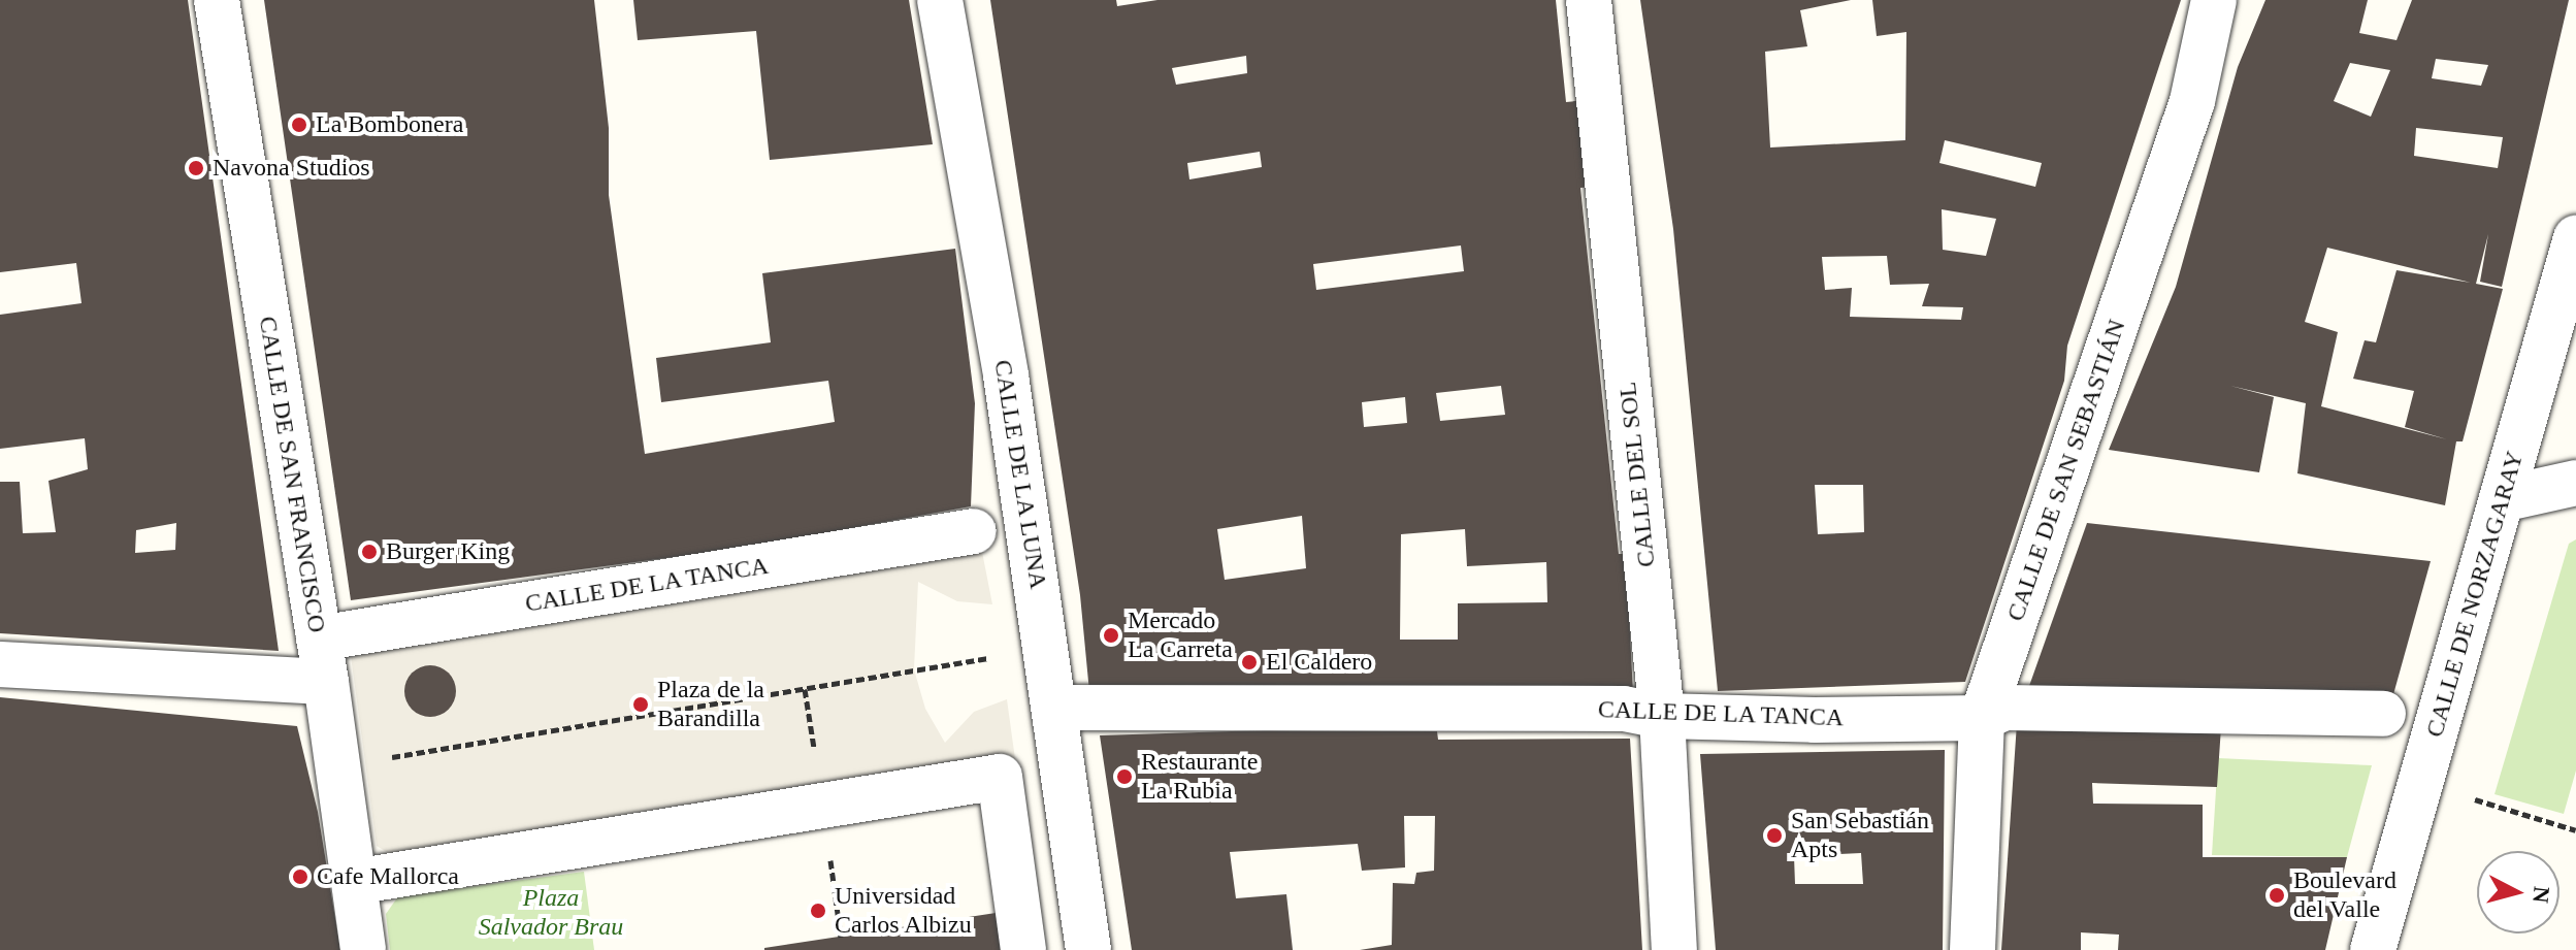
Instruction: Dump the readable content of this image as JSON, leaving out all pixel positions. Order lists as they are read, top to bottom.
{
  "streets": {
    "street": [
      "CALLE DE SAN SEBASTIÁN",
      "CALLE DE SAN FRANCISCO",
      "CALLE DE LA LUNA",
      "CALLE DEL SOL",
      "CALLE DE LA TANCA",
      "CALLE DE NORZAGARAY"
    ]
  },
  "crossings": [
    ["CALLE DE SAN SEBASTIÁN", "CALLE DE LA TANCA"],
    ["CALLE DE SAN FRANCISCO", "CALLE DE LA TANCA"],
    ["CALLE DE LA LUNA", "CALLE DE LA TANCA"],
    ["CALLE DEL SOL", "CALLE DE LA TANCA"]
  ],
  "parks": ["Plaza Salvador Brau"],
  "places": [
    "La Bombonera",
    "Navona Studios",
    "Burger King",
    "Mercado La Carreta",
    "El Caldero",
    "Plaza de la Barandilla",
    "Restaurante La Rubia",
    "San Sebastián Apts",
    "Cafe Mallorca",
    "Boulevard del Valle",
    "Universidad Carlos Albizu"
  ],
  "north": "right"
}
